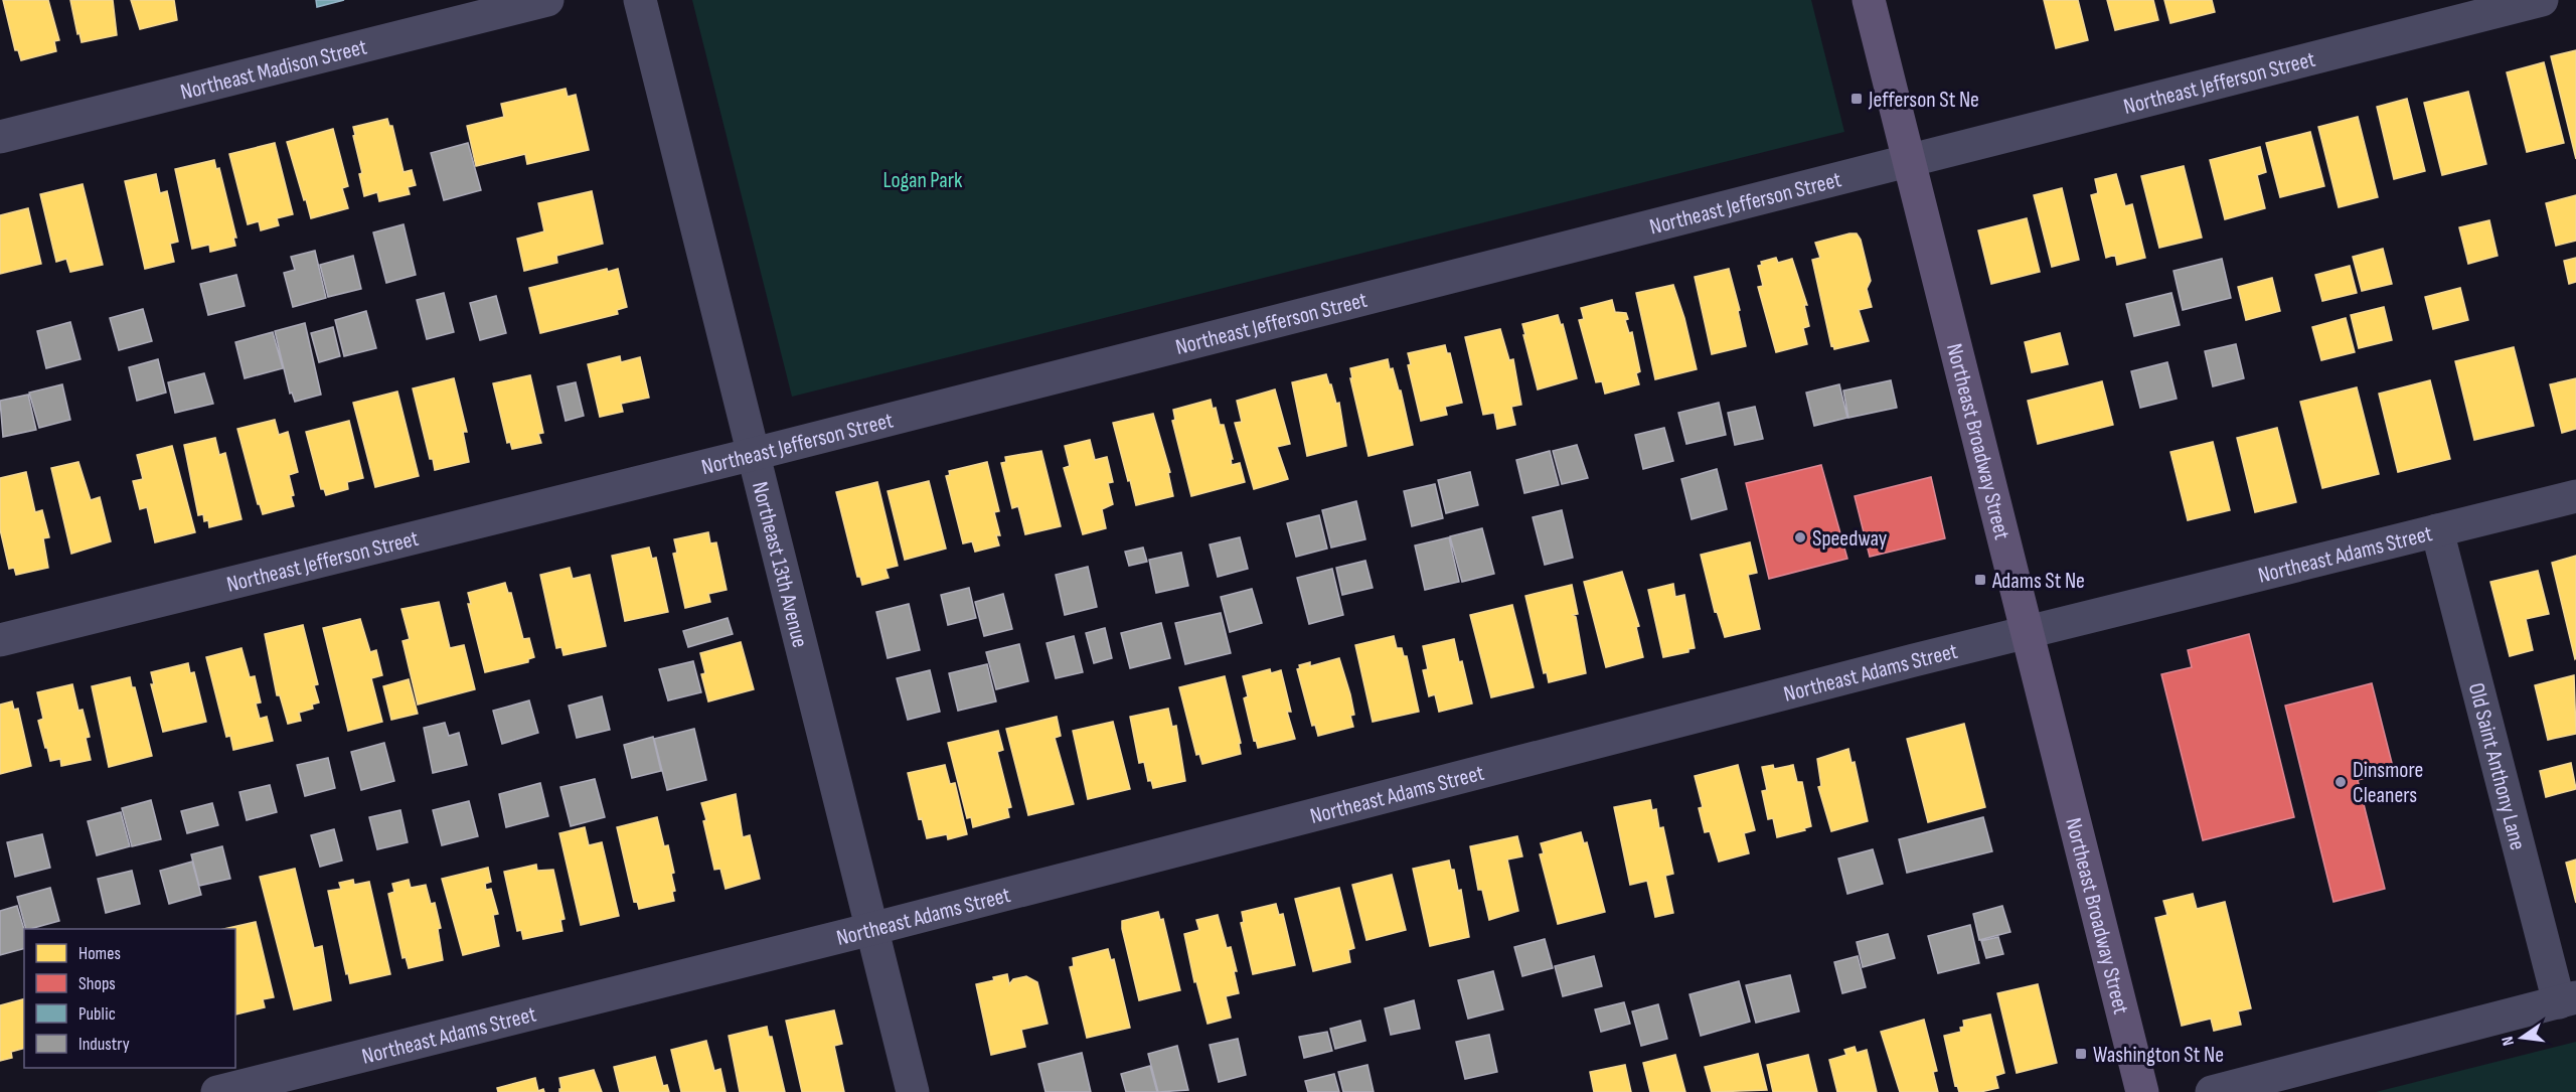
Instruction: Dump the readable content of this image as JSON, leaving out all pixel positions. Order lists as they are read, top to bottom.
{
  "streets": {
    "main road": ["Northeast Broadway Street"],
    "street": [
      "Northeast Madison Street",
      "Northeast Jefferson Street",
      "Northeast Adams Street",
      "Northeast 13th Avenue",
      "Old Saint Anthony Lane"
    ]
  },
  "crossings": [
    ["Northeast Jefferson Street", "Northeast Broadway Street"],
    ["Northeast Jefferson Street", "Northeast 13th Avenue"],
    ["Northeast Broadway Street", "Northeast Adams Street"],
    ["Northeast Adams Street", "Northeast 13th Avenue"],
    ["Northeast Adams Street", "Old Saint Anthony Lane"]
  ],
  "parks": ["Logan Park"],
  "places": {
    "transit": ["Jefferson St Ne", "Adams St Ne", "Washington St Ne"],
    "other": ["Speedway", "Dinsmore Cleaners"]
  },
  "legend": [
    "Homes",
    "Shops",
    "Public",
    "Industry"
  ],
  "north": "left"
}
